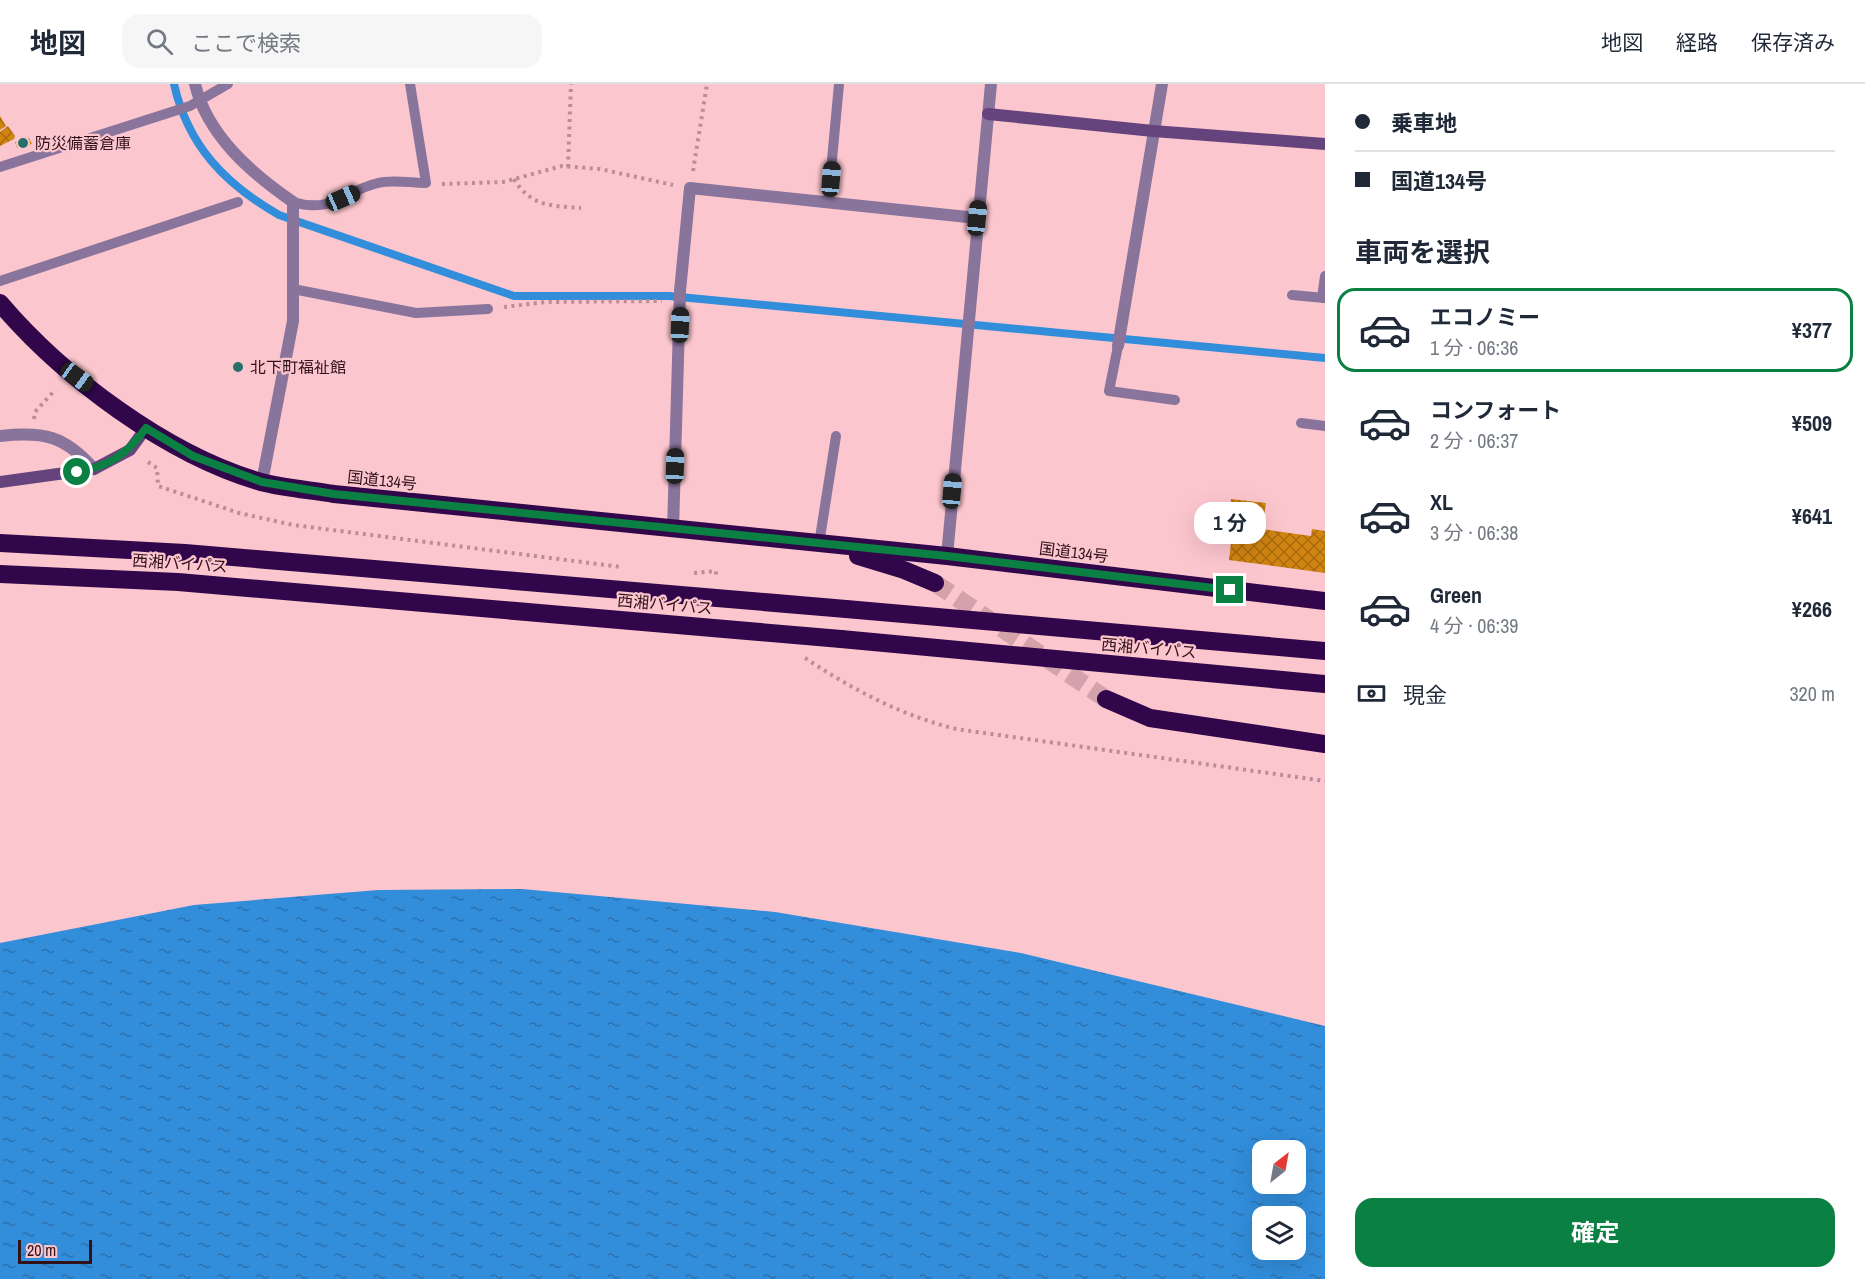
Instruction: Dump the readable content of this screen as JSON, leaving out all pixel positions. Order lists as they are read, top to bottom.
{
  "streets": {
    "highway": ["国道134号", "西湘バイパス"]
  },
  "places": ["防災備蓄倉庫", "北下町福祉館"],
  "scale_bar": "20 m",
  "north": "top right",
  "page": {
    "header": "地図",
    "search": "ここで検索",
    "nav": ["地図", "経路", "保存済み"],
    "banner": ["乗車地", "国道134号"],
    "heading": "車両を選択",
    "list": [
      {
        "name": "エコノミー",
        "note": "1 分 · 06:36",
        "value": "¥377"
      },
      {
        "name": "コンフォート",
        "note": "2 分 · 06:37",
        "value": "¥509"
      },
      {
        "name": "XL",
        "note": "3 分 · 06:38",
        "value": "¥641"
      },
      {
        "name": "Green",
        "note": "4 分 · 06:39",
        "value": "¥266"
      }
    ],
    "bubble": "1 分",
    "pay": ["現金", "320 m"],
    "buttons": "確定",
    "scale": "20 m"
  }
}
